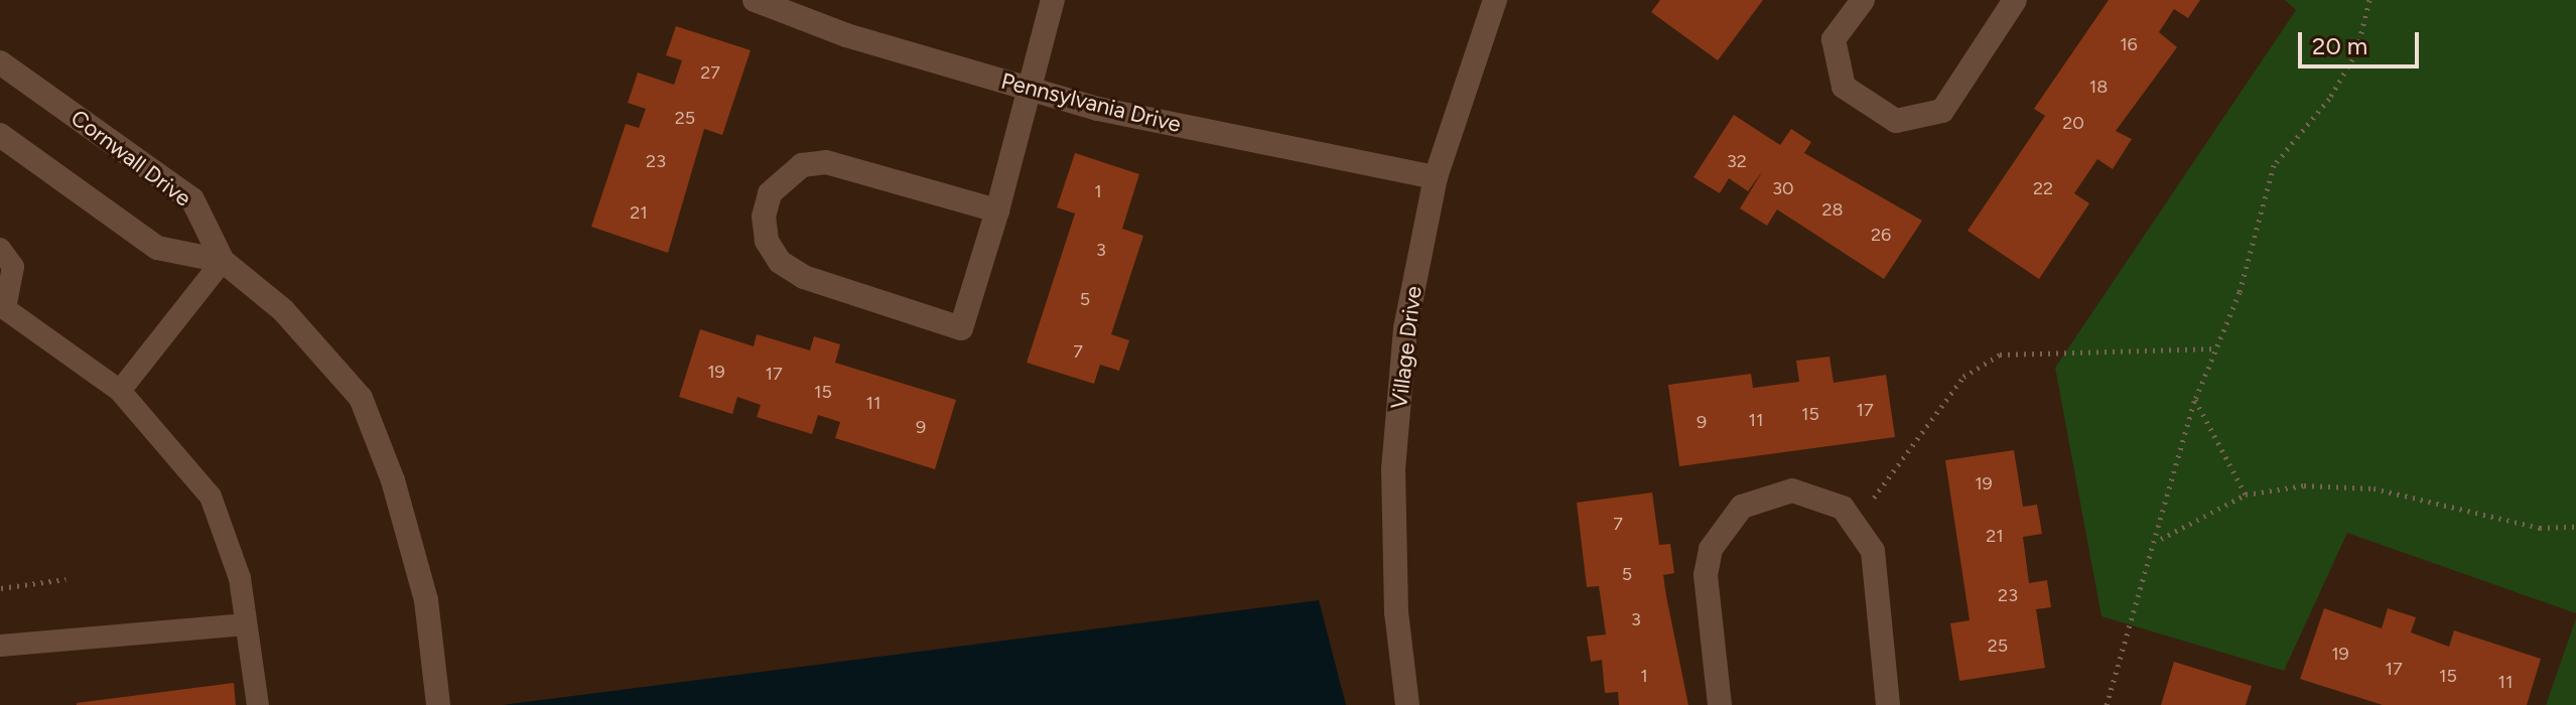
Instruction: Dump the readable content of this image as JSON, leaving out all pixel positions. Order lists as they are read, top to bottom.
{
  "streets": {
    "street": ["Pennsylvania Drive", "Cornwall Drive", "Village Drive"]
  },
  "crossings": [
    ["Pennsylvania Drive", "Village Drive"]
  ],
  "house_numbers": [
    "16",
    "27",
    "18",
    "25",
    "20",
    "23",
    "32",
    "30",
    "22",
    "1",
    "28",
    "21",
    "26",
    "3",
    "5",
    "7",
    "19",
    "17",
    "15",
    "11",
    "17",
    "15",
    "11",
    "9",
    "9",
    "19",
    "7",
    "21",
    "5",
    "23",
    "3",
    "25",
    "19",
    "17",
    "1",
    "15",
    "11"
  ],
  "scale_bar": "20 m"
}
